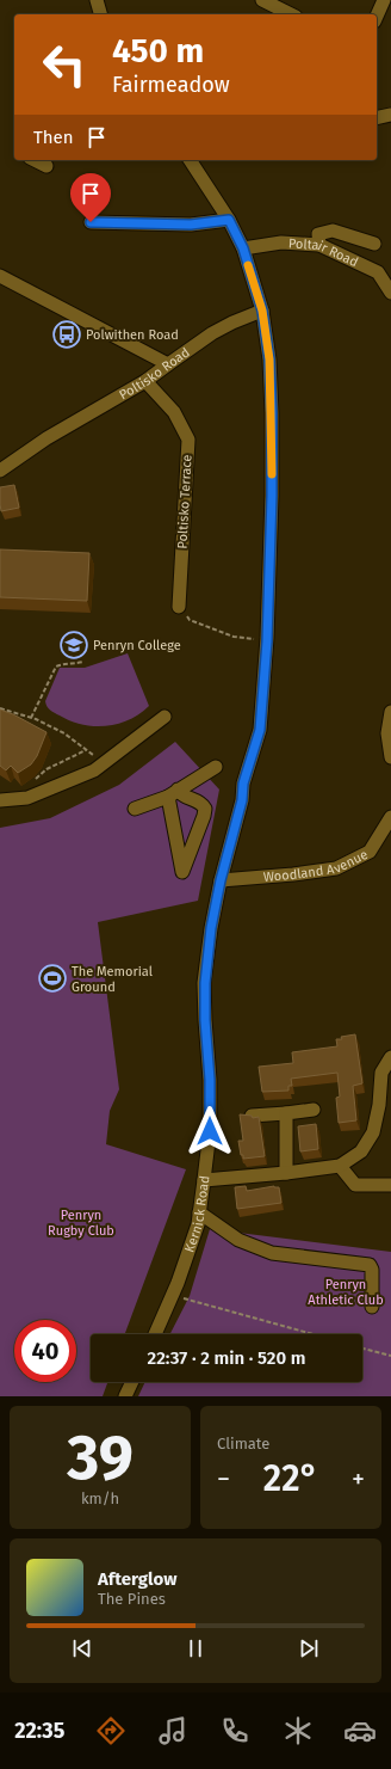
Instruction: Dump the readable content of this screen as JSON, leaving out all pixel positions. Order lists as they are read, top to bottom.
{
  "streets": {
    "street": [
      "Poltair Road",
      "Poltisko Road",
      "Poltisko Terrace",
      "Woodland Avenue",
      "Kernick Road"
    ]
  },
  "crossings": [
    ["Poltair Road", "Kernick Road"],
    ["Poltisko Road", "Poltisko Terrace"],
    ["Poltisko Road", "Kernick Road"],
    ["Woodland Avenue", "Kernick Road"]
  ],
  "parks": ["Penryn Rugby Club", "Penryn Athletic Club"],
  "places": {
    "bus stop": ["Polwithen Road"],
    "school or university": ["Penryn College"],
    "sports": ["The Memorial Ground"]
  },
  "page": {
    "turn": ["450 m", "Fairmeadow"],
    "then": "Then",
    "limit": "40",
    "trip": "22:37 · 2 min · 520 m",
    "tile": [
      ["39", "km/h"],
      "Climate"
    ],
    "heat": ["−", "22°", "+"],
    "song": ["Afterglow", "The Pines"],
    "tabs": "22:35"
  }
}
